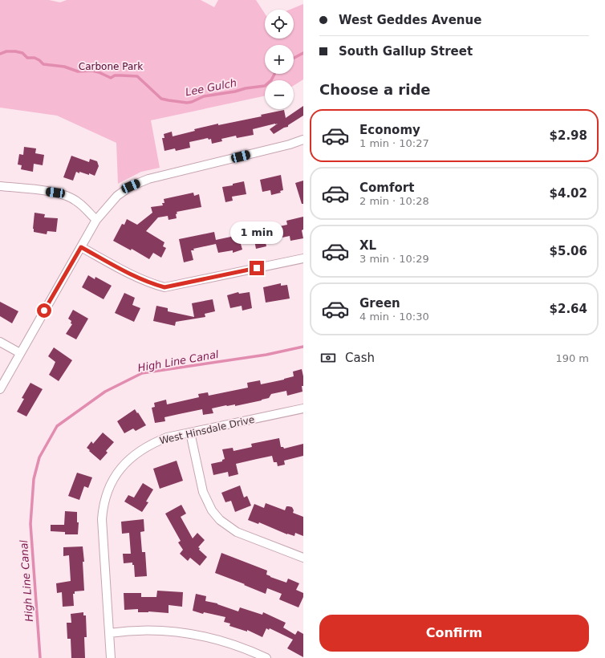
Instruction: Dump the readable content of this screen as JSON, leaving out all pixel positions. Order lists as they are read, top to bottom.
{
  "streets": {
    "street": ["West Hinsdale Drive"]
  },
  "water": ["Lee Gulch", "High Line Canal"],
  "parks": ["Carbone Park"],
  "page": {
    "banner": ["West Geddes Avenue", "South Gallup Street"],
    "map_buttons": ["+", "−"],
    "heading": "Choose a ride",
    "list": [
      {
        "name": "Economy",
        "note": "1 min · 10:27",
        "value": "$2.98"
      },
      {
        "name": "Comfort",
        "note": "2 min · 10:28",
        "value": "$4.02"
      },
      {
        "name": "XL",
        "note": "3 min · 10:29",
        "value": "$5.06"
      },
      {
        "name": "Green",
        "note": "4 min · 10:30",
        "value": "$2.64"
      }
    ],
    "bubble": "1 min",
    "pay": ["Cash", "190 m"],
    "buttons": "Confirm"
  }
}
